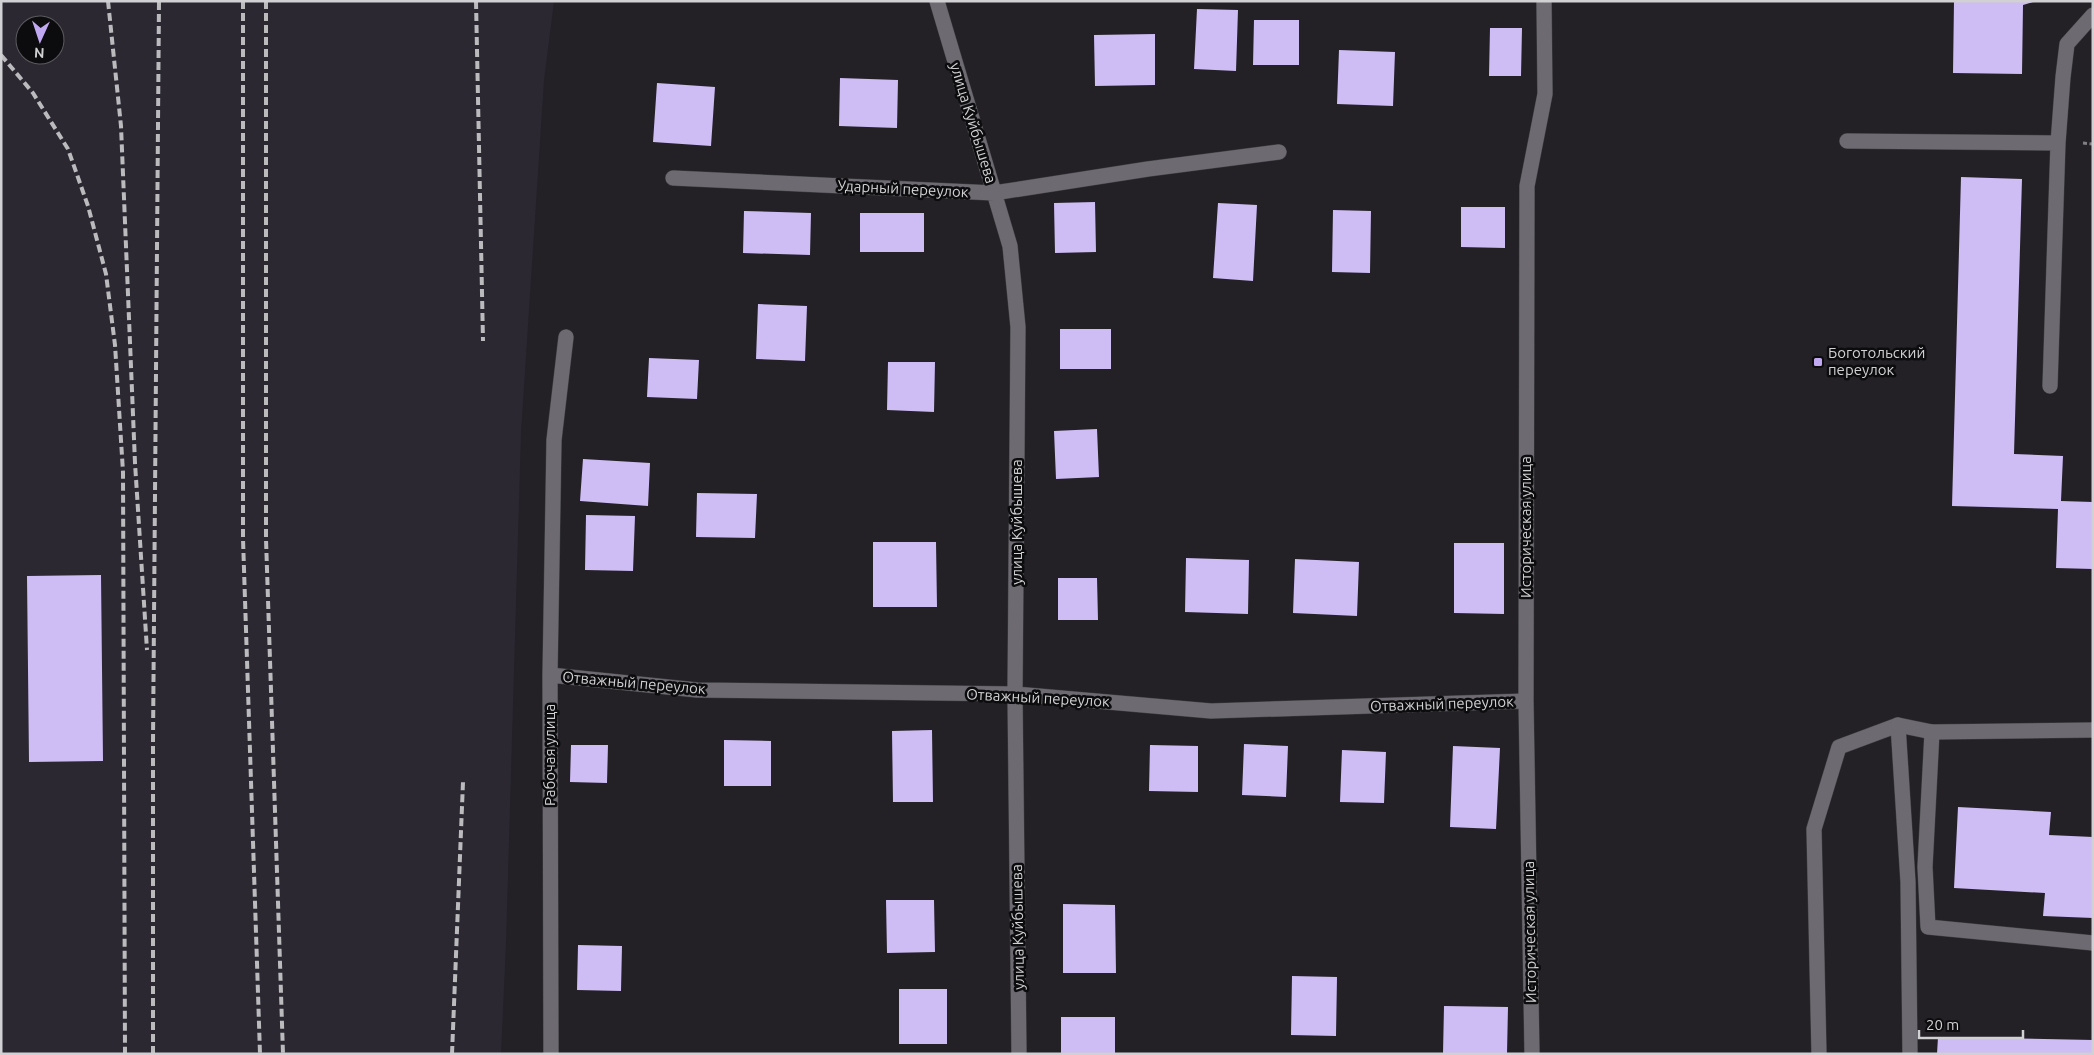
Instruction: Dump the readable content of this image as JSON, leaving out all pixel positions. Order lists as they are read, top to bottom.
{
  "streets": {
    "street": [
      "улица Куйбышева",
      "Ударный переулок",
      "Историческая улица",
      "Отважный переулок",
      "Рабочая улица"
    ]
  },
  "crossings": [
    ["улица Куйбышева", "Ударный переулок"],
    ["улица Куйбышева", "Отважный переулок"],
    ["Историческая улица", "Отважный переулок"],
    ["Отважный переулок", "Рабочая улица"]
  ],
  "places": {
    "transit": ["Боготольский переулок"]
  },
  "scale_bar": "20 m",
  "north": "bottom"
}
